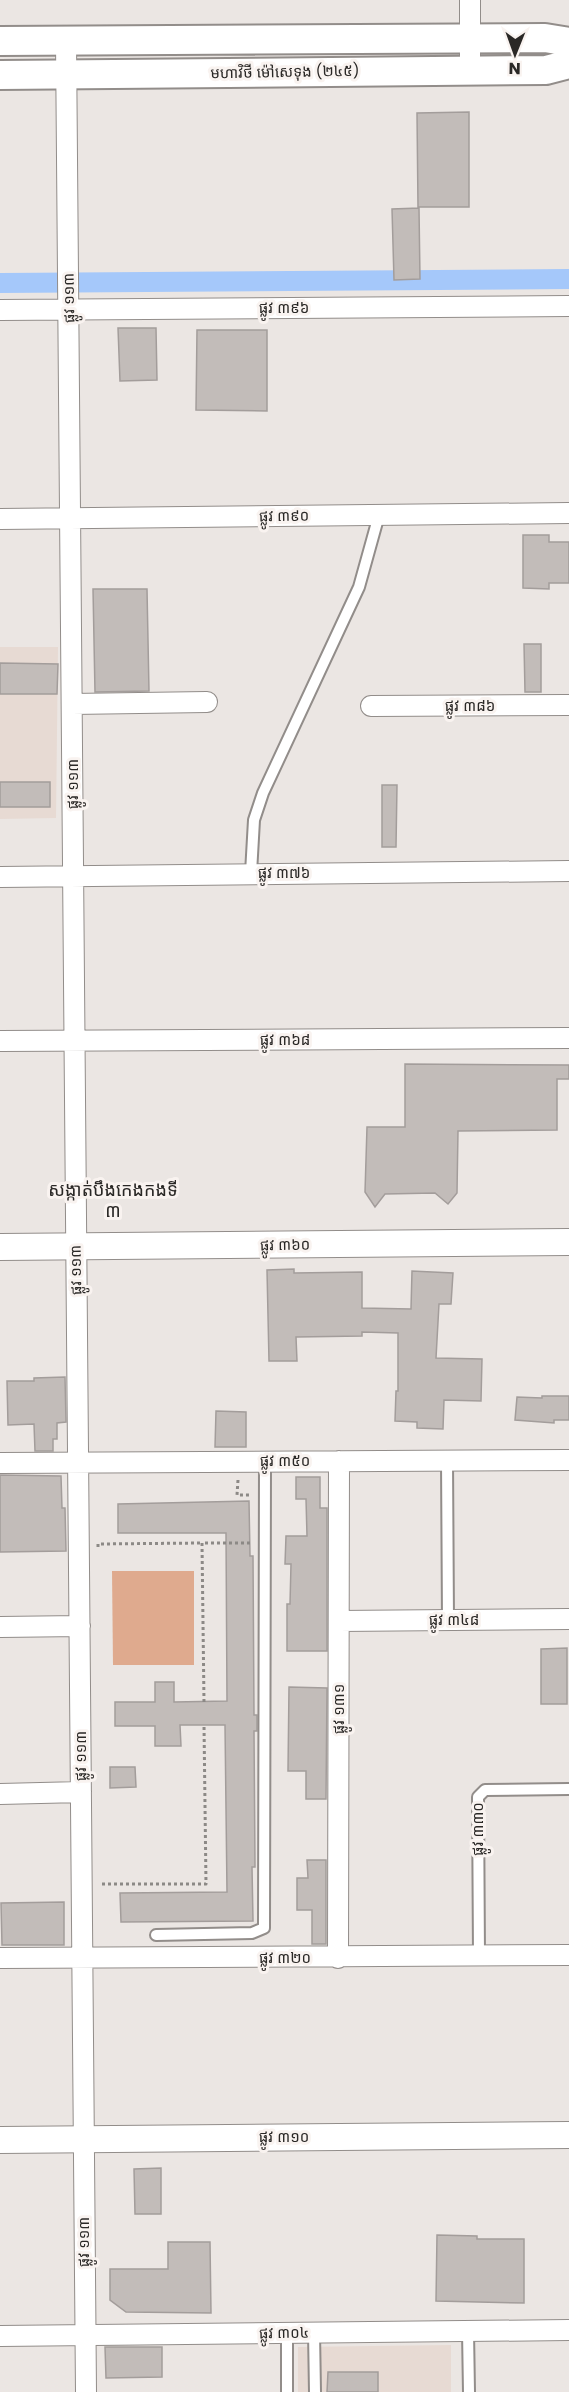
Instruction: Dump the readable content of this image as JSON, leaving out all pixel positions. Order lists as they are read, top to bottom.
{
  "streets": {
    "main road": ["មហាវិថី ម៉ៅសេទុង (២៤៥)"],
    "street": [
      "ផ្លូវ ១១៣",
      "ផ្លូវ ៣៩៦",
      "ផ្លូវ ៣៩០",
      "ផ្លូវ ៣៨៦",
      "ផ្លូវ ៣៧៦",
      "ផ្លូវ ៣៦៨",
      "ផ្លូវ ៣៦០",
      "ផ្លូវ ៣៥០",
      "ផ្លូវ ៣៤៨",
      "ផ្លូវ ១៣១",
      "ផ្លូវ ៣២០",
      "ផ្លូវ ៣១០",
      "ផ្លូវ ៣០៤"
    ],
    "lane": ["ផ្លូវ ៣៣០"]
  },
  "crossings": [
    ["មហាវិថី ម៉ៅសេទុង (២៤៥)", "ផ្លូវ ១១៣"],
    ["ផ្លូវ ១១៣", "ផ្លូវ ៣៩៦"],
    ["ផ្លូវ ១១៣", "ផ្លូវ ៣៩០"],
    ["ផ្លូវ ១១៣", "ផ្លូវ ៣៧៦"],
    ["ផ្លូវ ១១៣", "ផ្លូវ ៣៦៨"],
    ["ផ្លូវ ១១៣", "ផ្លូវ ៣៦០"],
    ["ផ្លូវ ១១៣", "ផ្លូវ ៣៥០"],
    ["ផ្លូវ ១១៣", "ផ្លូវ ៣២០"],
    ["ផ្លូវ ១១៣", "ផ្លូវ ៣១០"],
    ["ផ្លូវ ១១៣", "ផ្លូវ ៣០៤"],
    ["ផ្លូវ ៣៥០", "ផ្លូវ ១៣១"],
    ["ផ្លូវ ៣៤៨", "ផ្លូវ ១៣១"],
    ["ផ្លូវ ១៣១", "ផ្លូវ ៣២០"],
    ["ផ្លូវ ៣៣០", "ផ្លូវ ៣២០"]
  ],
  "districts": ["សង្កាត់បឹងកេងកងទី ៣"],
  "north": "bottom"
}
